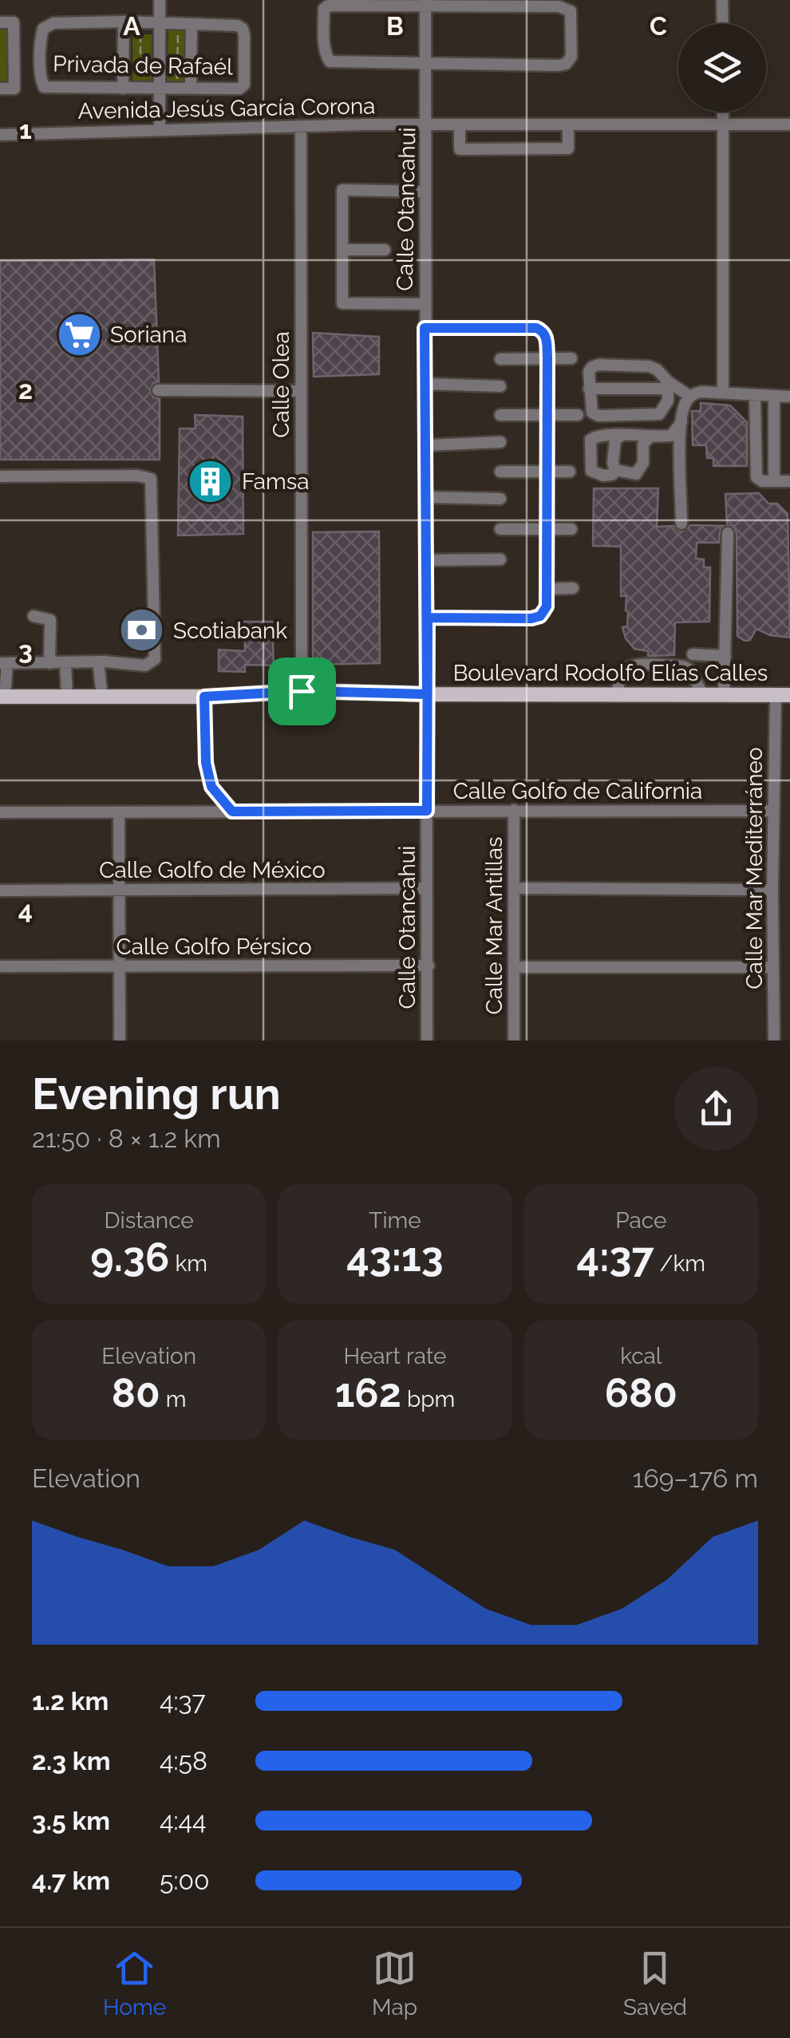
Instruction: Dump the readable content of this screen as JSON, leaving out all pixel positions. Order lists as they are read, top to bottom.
{
  "streets": {
    "main road": ["Boulevard Rodolfo Elías Calles"],
    "street": [
      "Privada de Rafaél",
      "Avenida Jesús García Corona",
      "Calle Otancahui",
      "Calle Olea",
      "Calle Golfo de California",
      "Calle Mar Mediterráneo",
      "Calle Golfo de México",
      "Calle Mar Antillas",
      "Calle Golfo Pérsico"
    ]
  },
  "crossings": [
    ["Avenida Jesús García Corona", "Calle Otancahui"],
    ["Avenida Jesús García Corona", "Calle Olea"],
    ["Calle Otancahui", "Boulevard Rodolfo Elías Calles"],
    ["Calle Otancahui", "Calle Golfo de California"],
    ["Calle Otancahui", "Calle Golfo de México"],
    ["Calle Otancahui", "Calle Golfo Pérsico"],
    ["Calle Olea", "Boulevard Rodolfo Elías Calles"],
    ["Boulevard Rodolfo Elías Calles", "Calle Mar Mediterráneo"],
    ["Calle Golfo de California", "Calle Mar Mediterráneo"],
    ["Calle Golfo de California", "Calle Mar Antillas"]
  ],
  "places": {
    "supermarket": ["Soriana"],
    "building": ["Famsa"],
    "bank": ["Scotiabank"]
  },
  "page": {
    "heading": ["Evening run", "21:50 · 8 × 1.2 km"],
    "stats": [
      ["Distance", "9.36 km"],
      ["Time", "43:13"],
      ["Pace", "4:37 /km"],
      ["Elevation", "80 m"],
      ["Heart rate", "162 bpm"],
      ["kcal", "680"]
    ],
    "chart": ["Elevation", "169–176 m"],
    "list": [
      {
        "name": "1.2 km",
        "note": "4:37"
      },
      {
        "name": "2.3 km",
        "note": "4:58"
      },
      {
        "name": "3.5 km",
        "note": "4:44"
      },
      {
        "name": "4.7 km",
        "note": "5:00"
      }
    ],
    "tabs": ["Home", "Map", "Saved"]
  },
  "grid": {
    "columns": ["A", "B", "C"],
    "rows": [
      "1",
      "2",
      "3",
      "4"
    ]
  }
}
